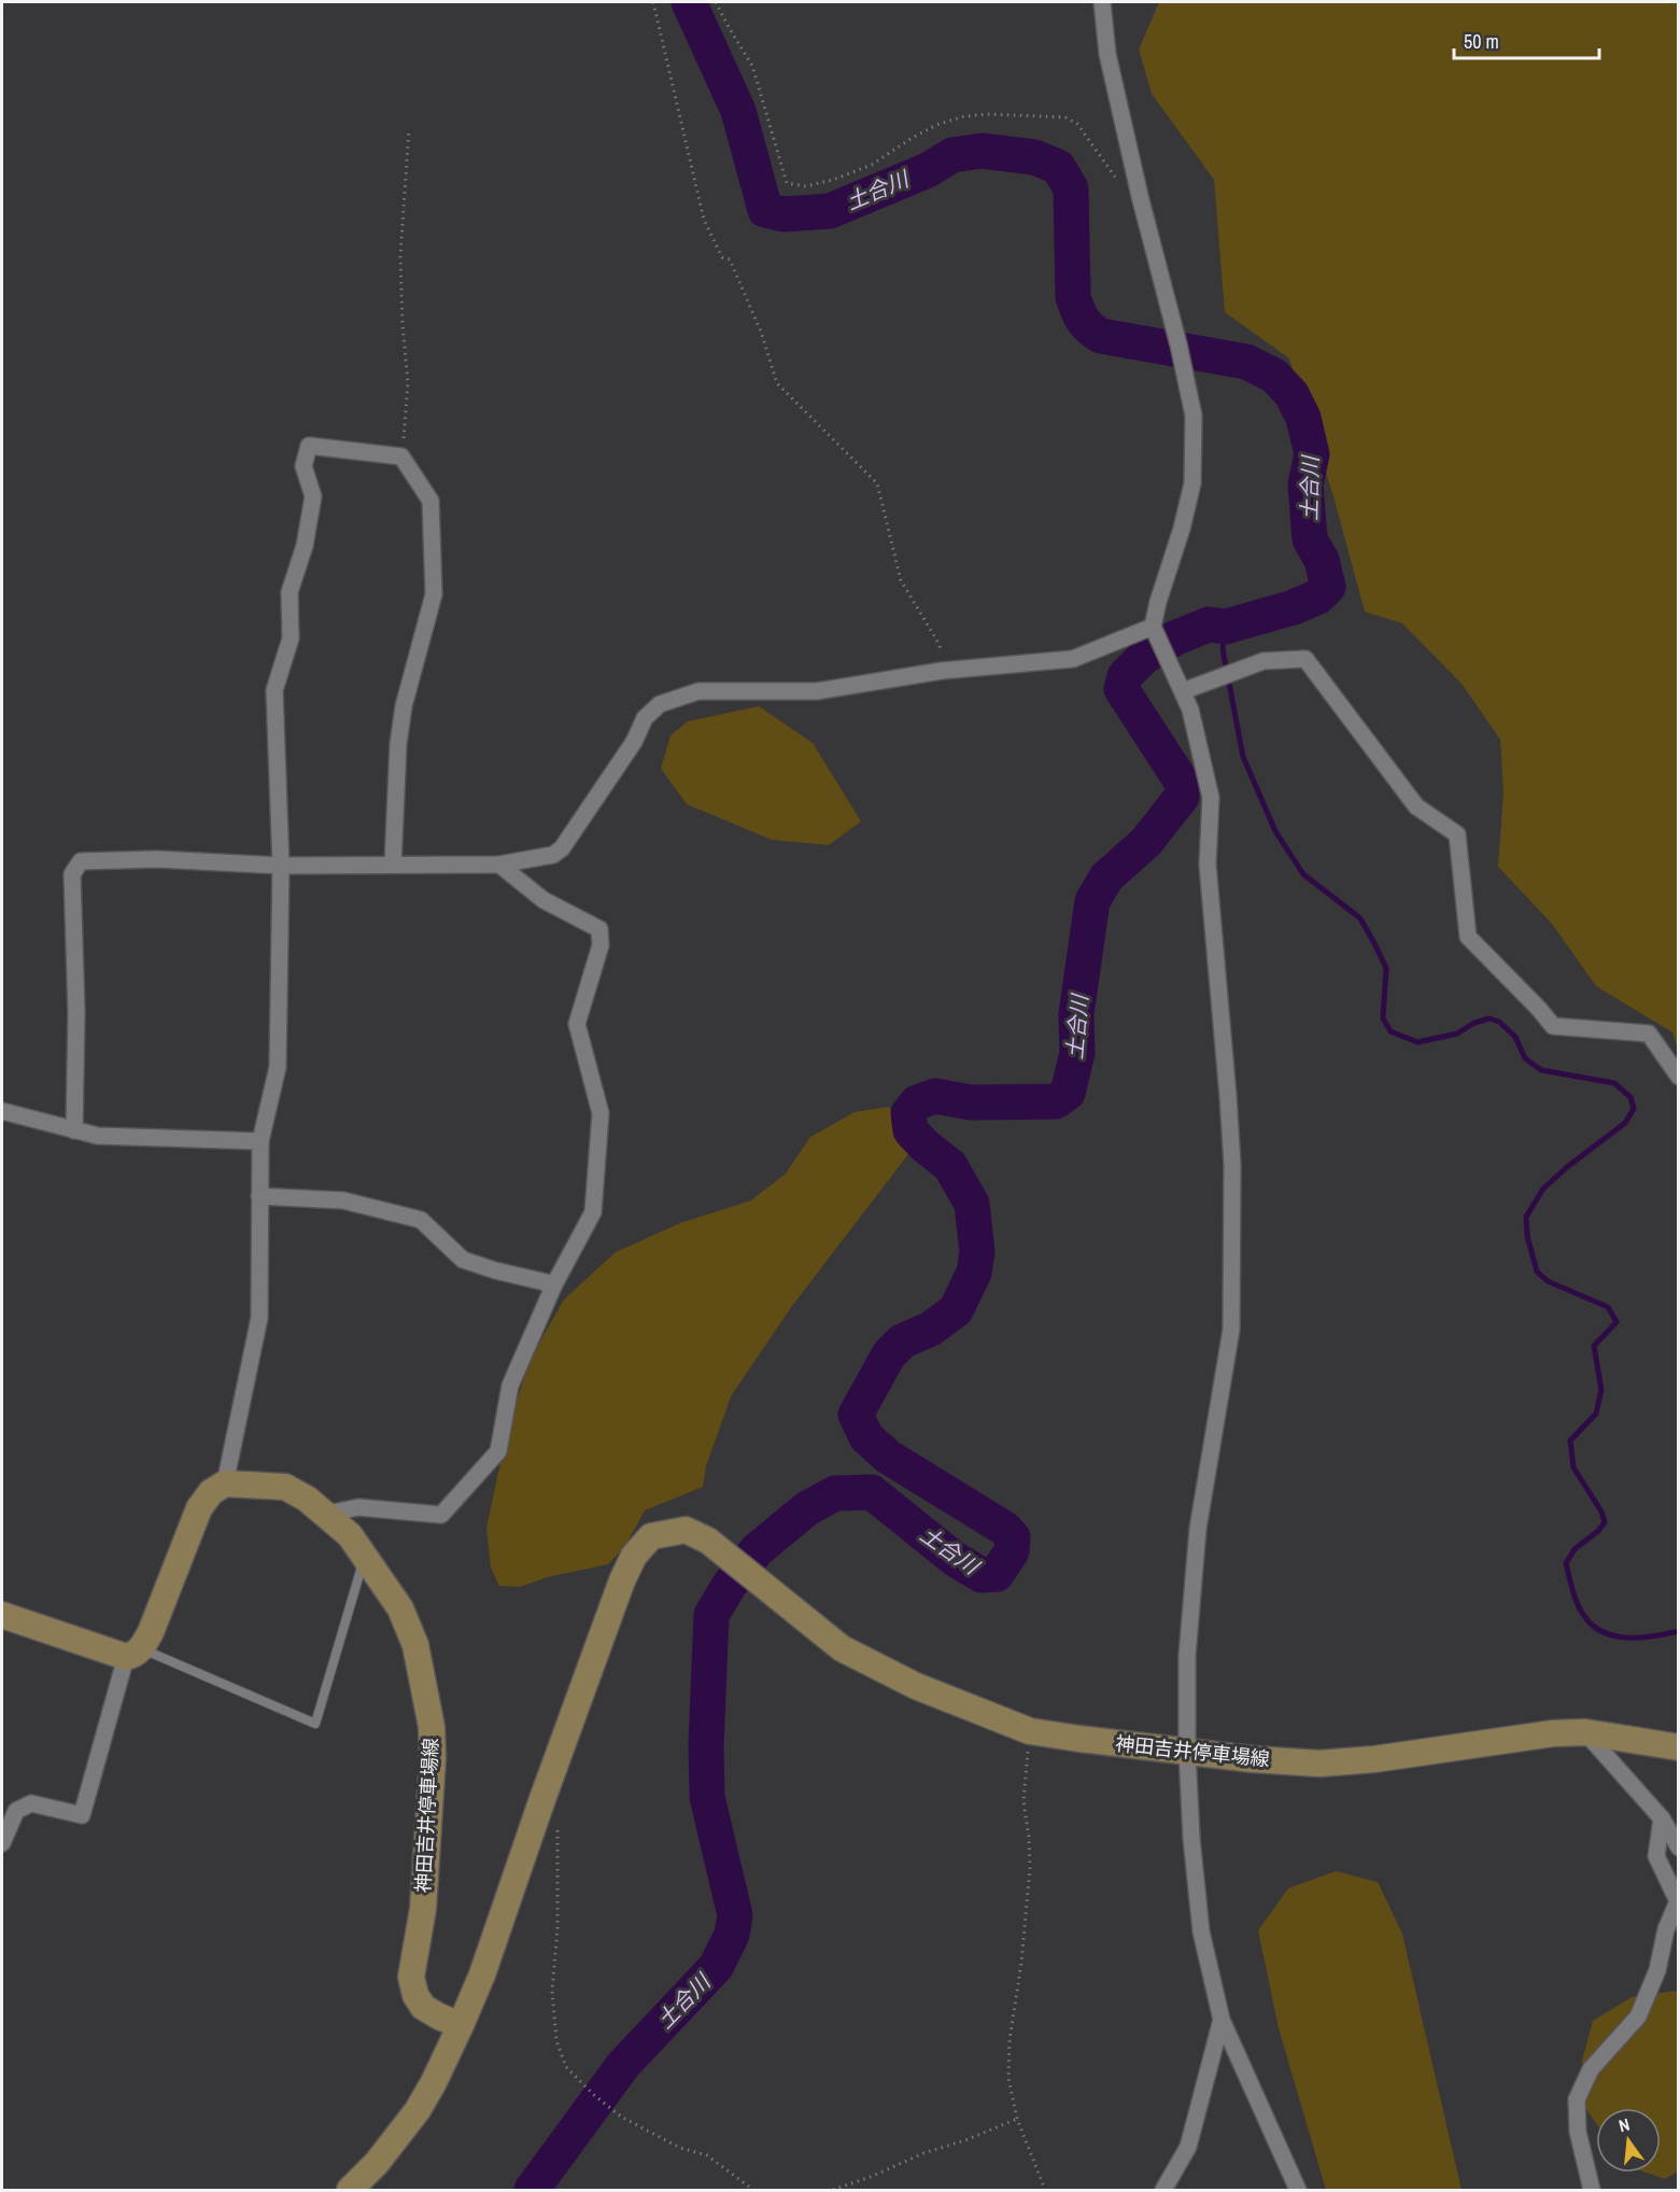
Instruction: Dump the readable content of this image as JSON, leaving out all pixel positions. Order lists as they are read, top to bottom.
{
  "streets": {
    "main road": ["神田吉井停車場線"]
  },
  "water": ["土合川"],
  "scale_bar": "50 m",
  "north": "top"
}
